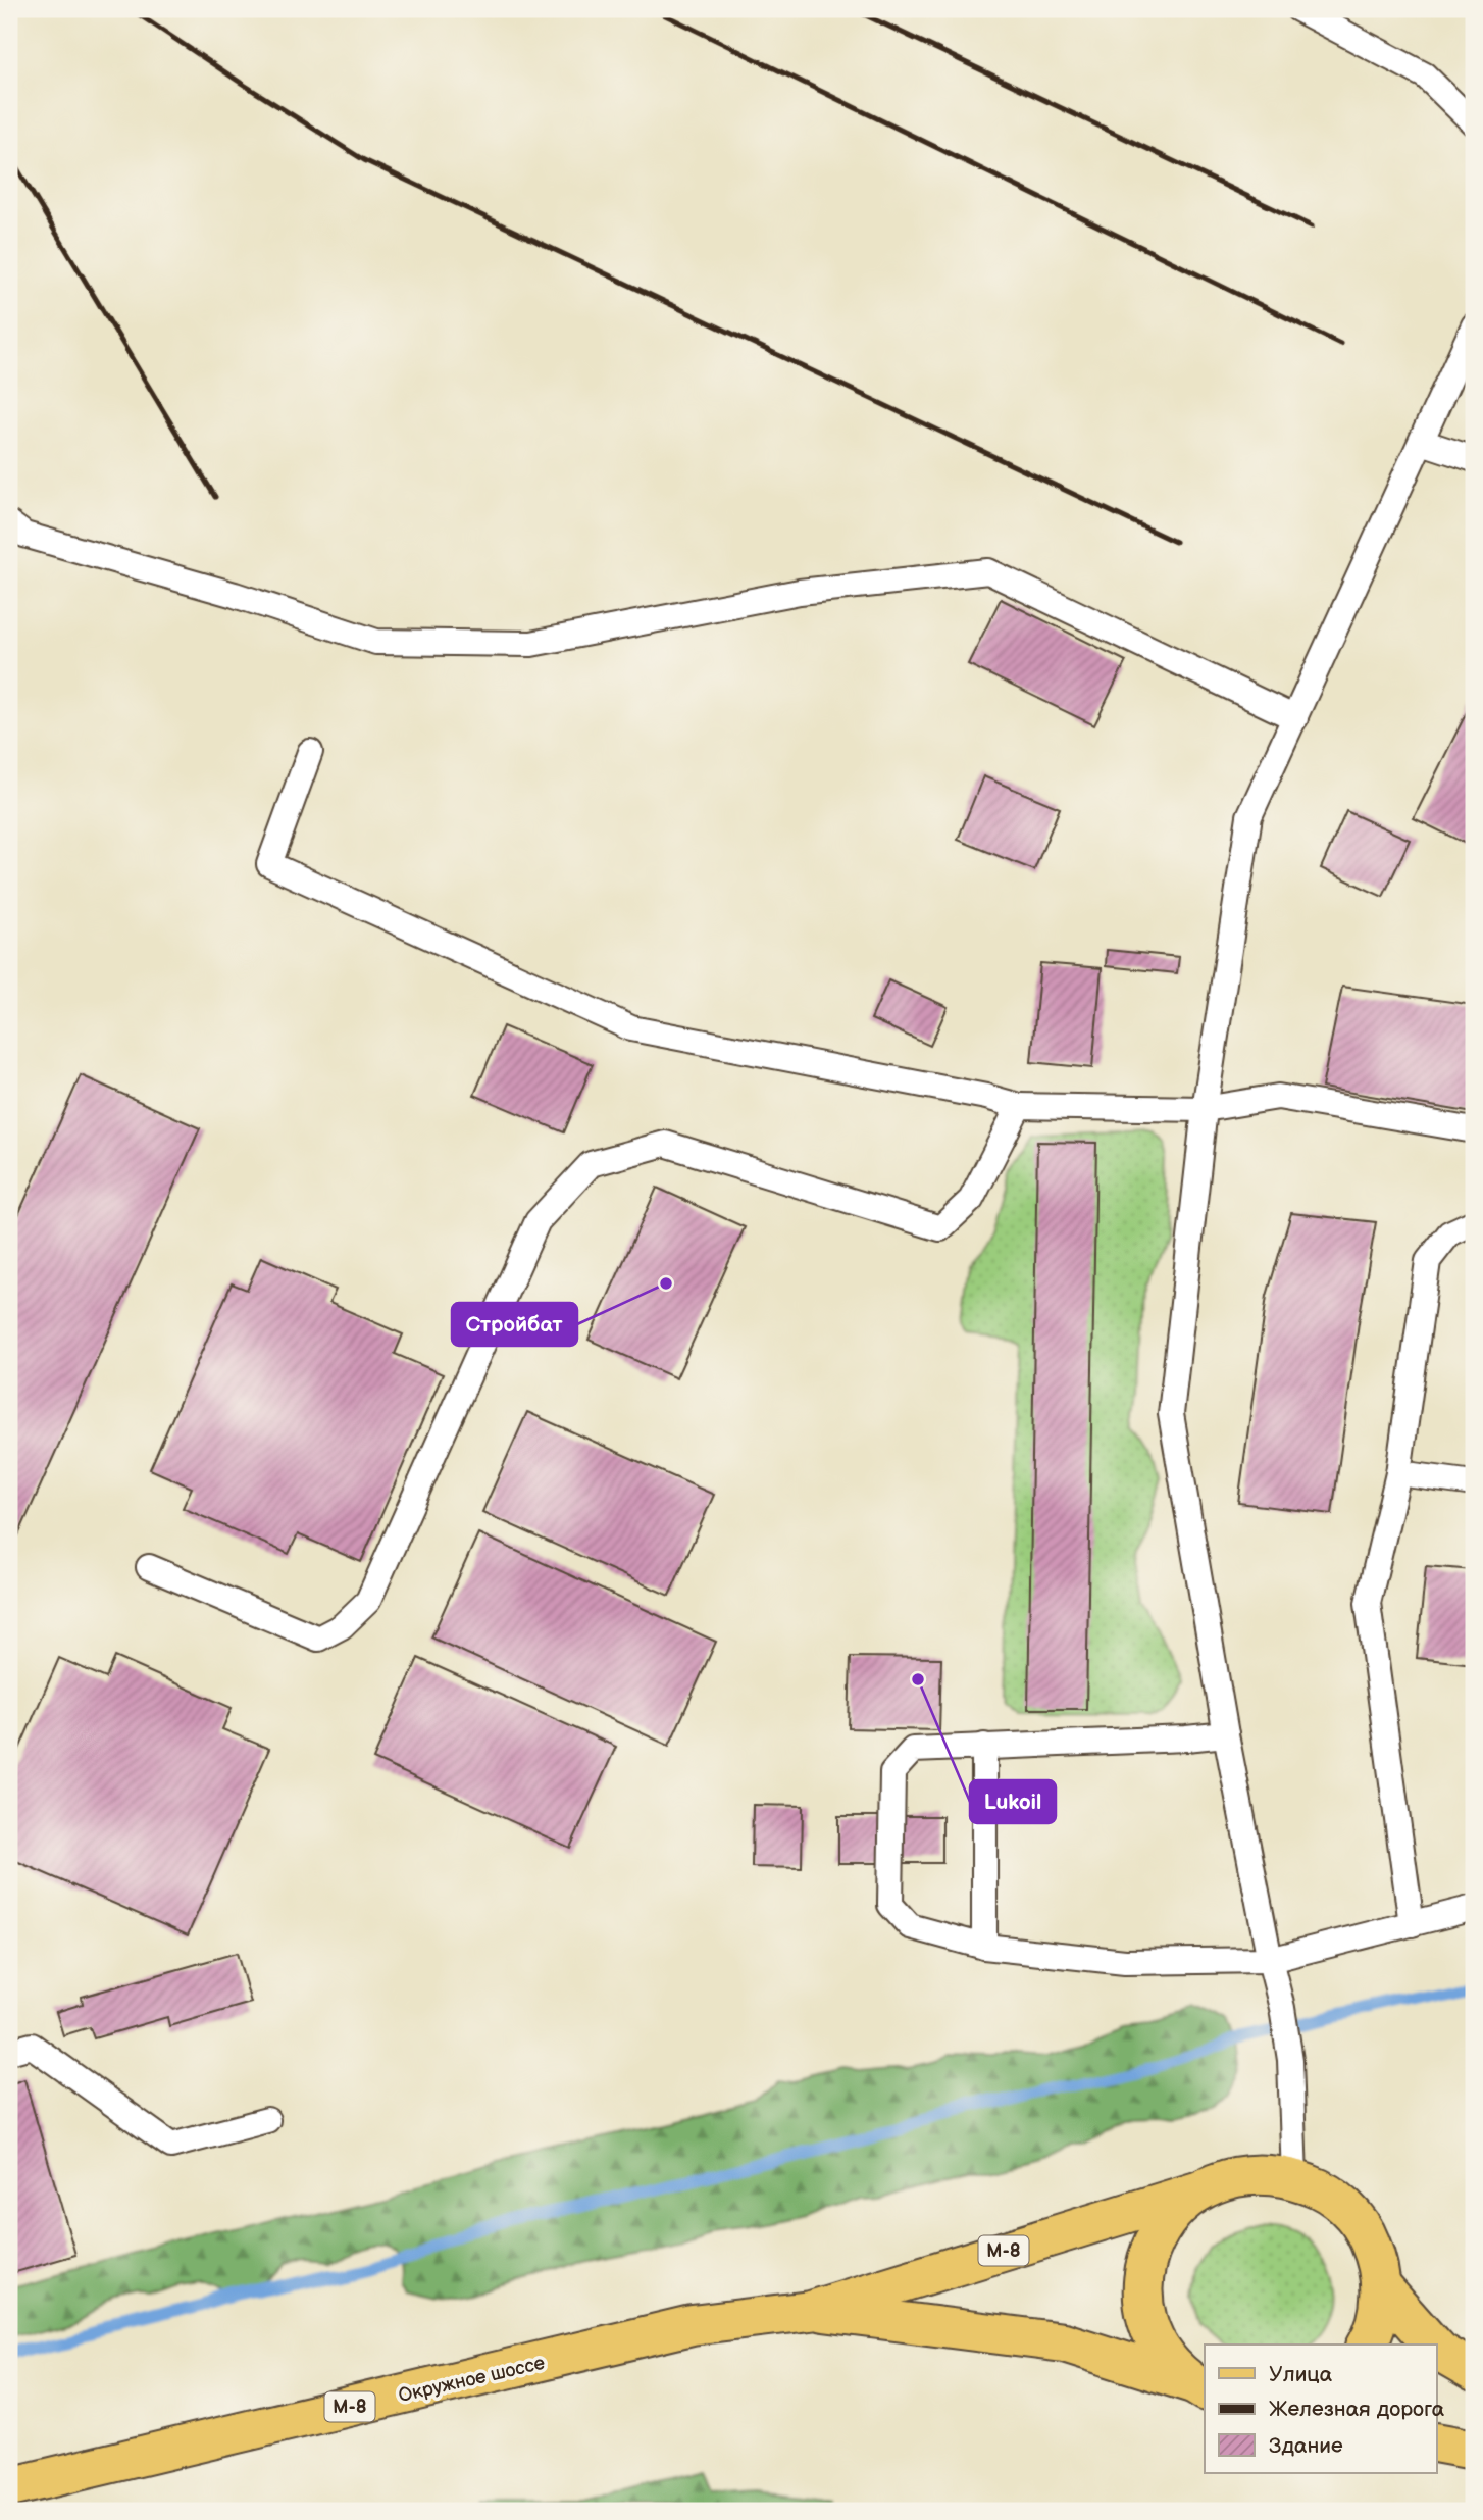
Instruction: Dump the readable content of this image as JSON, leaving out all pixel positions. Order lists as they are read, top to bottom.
{
  "streets": {
    "main road": ["М-8", "Окружное шоссе"]
  },
  "places": ["Стройбат", "Lukoil"],
  "legend": ["Улица", "Железная дорога", "Здание"]
}
